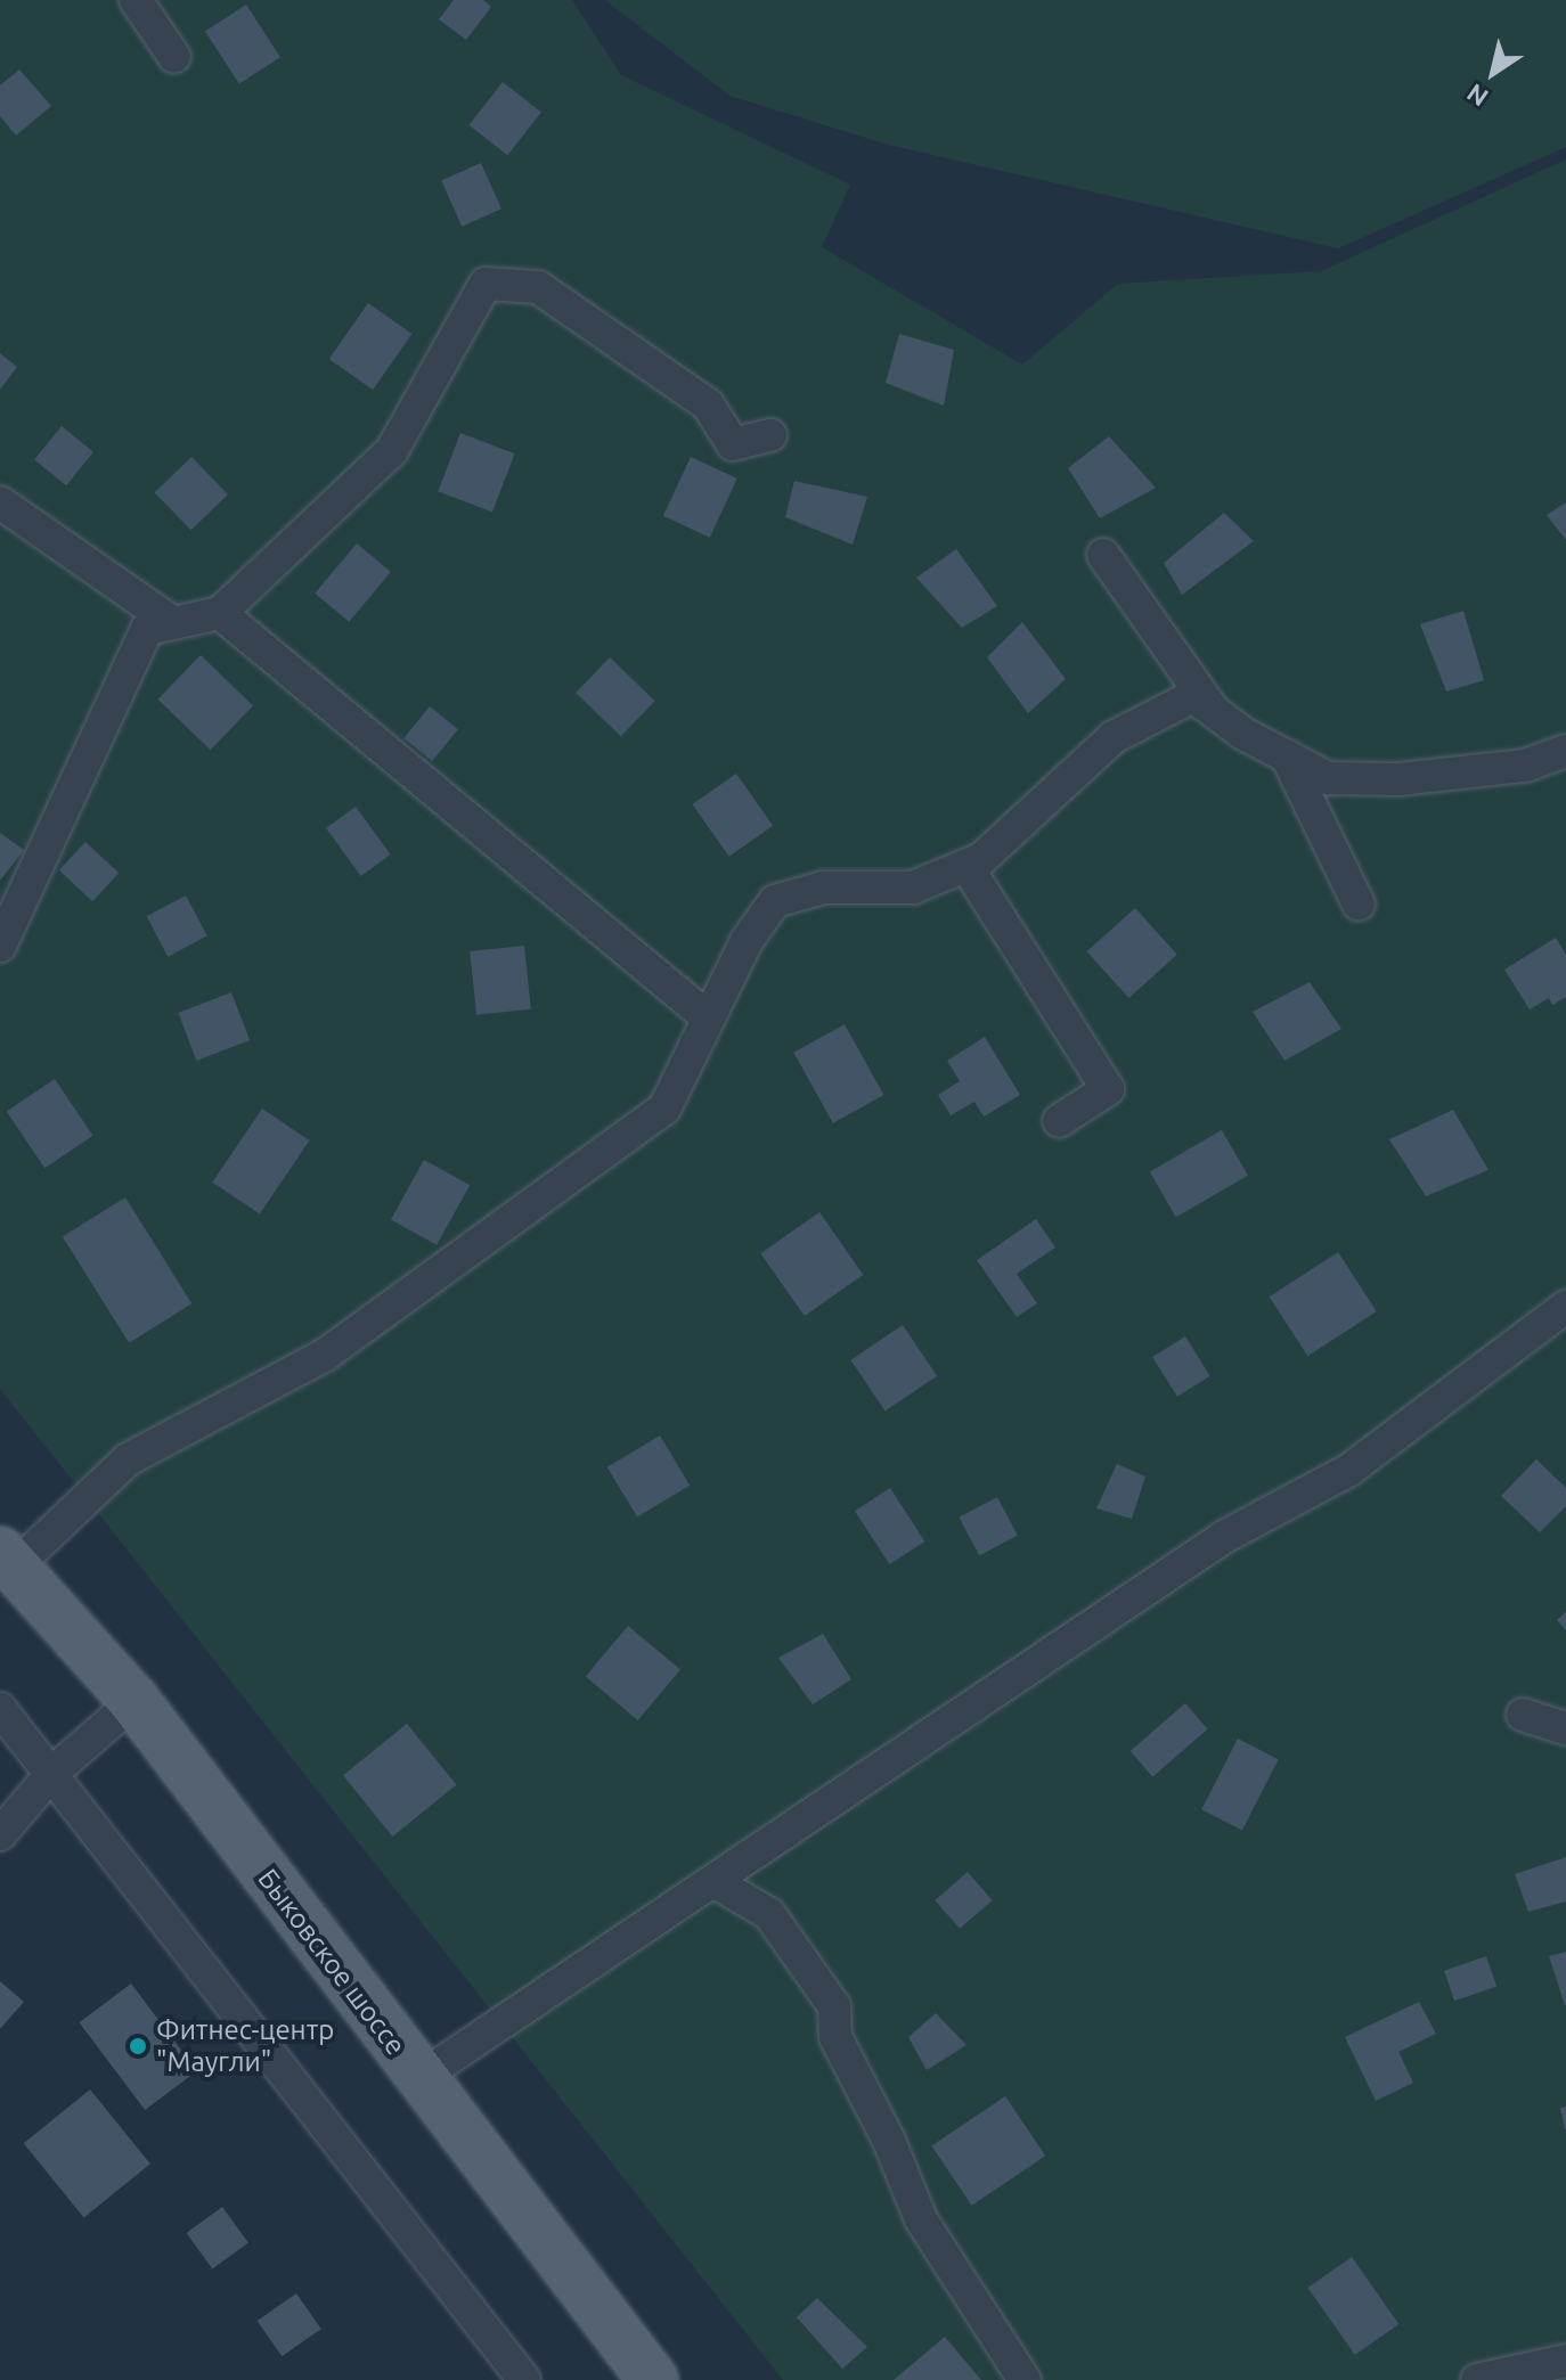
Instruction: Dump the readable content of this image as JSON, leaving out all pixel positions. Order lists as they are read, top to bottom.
{
  "streets": {
    "main road": ["Быковское шоссе"]
  },
  "places": ["Фитнес-центр \"Маугли\""],
  "north": "bottom left"
}
